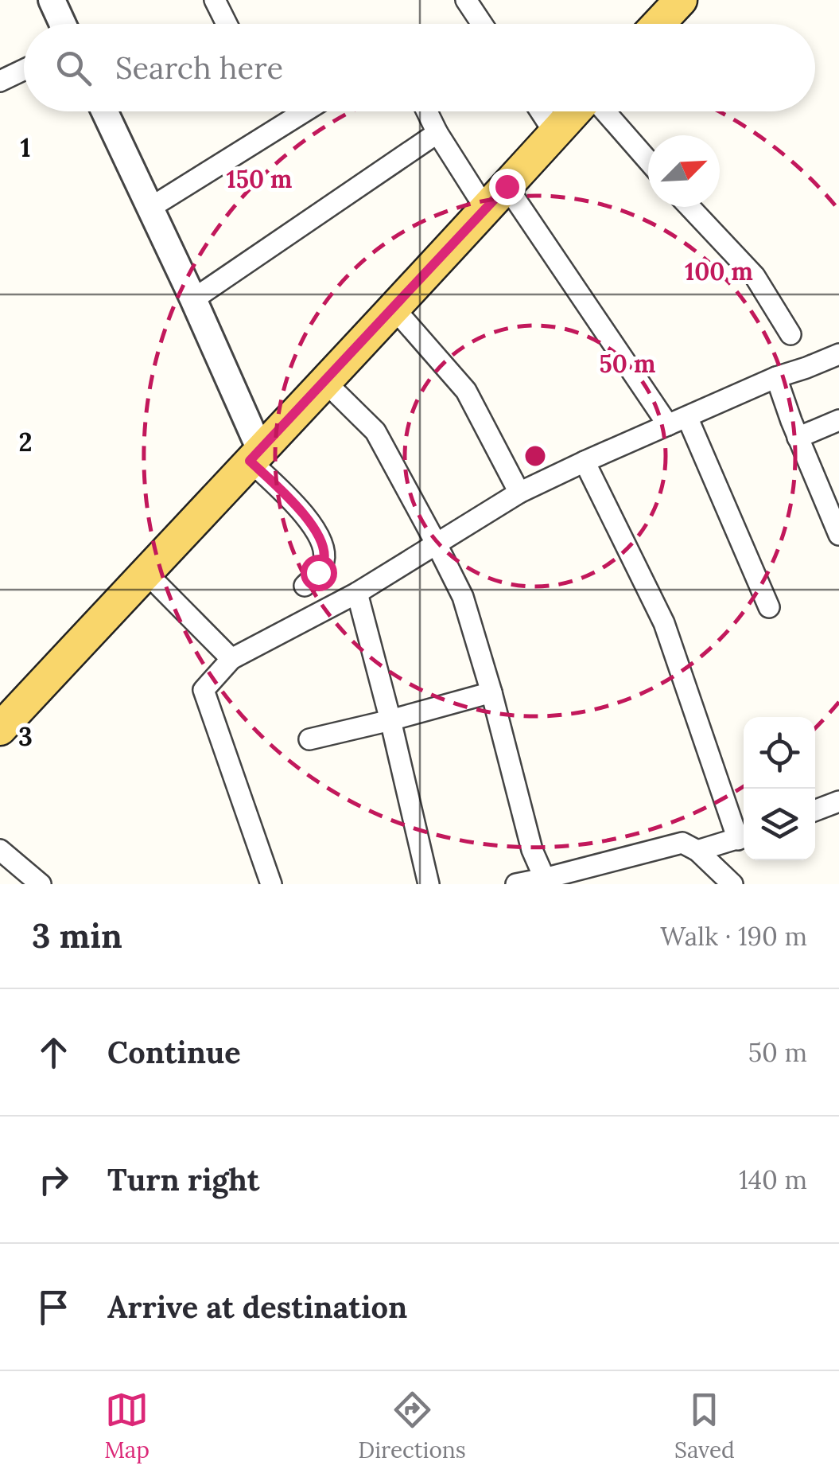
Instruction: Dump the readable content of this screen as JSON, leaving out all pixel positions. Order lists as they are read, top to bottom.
{
  "north": "top right",
  "page": {
    "search": "Search here",
    "heading": ["3 min", "Walk · 190 m"],
    "list": [
      ["Continue", "50 m"],
      ["Turn right", "140 m"],
      "Arrive at destination"
    ],
    "nav": ["Map", "Directions", "Saved"]
  },
  "grid": {
    "rows": ["1", "2", "3"]
  },
  "rings": ["150 m", "100 m", "50 m"]
}
